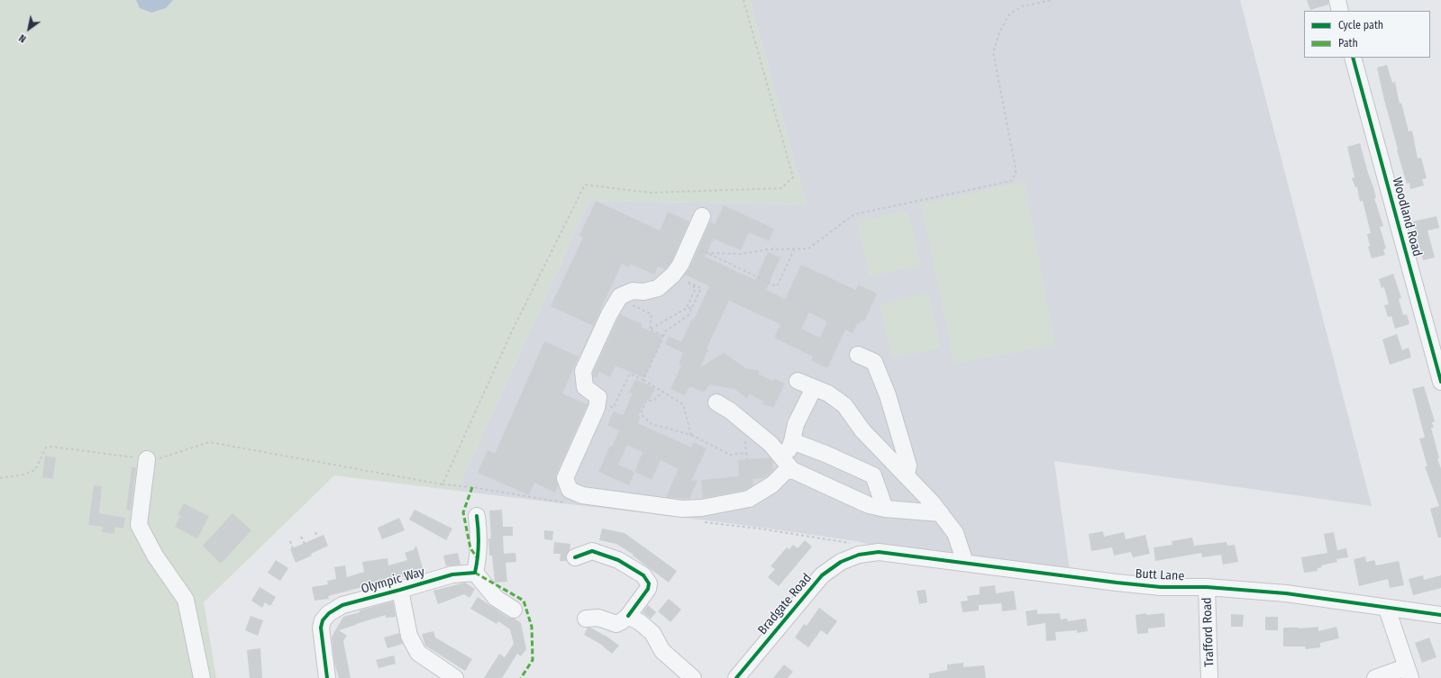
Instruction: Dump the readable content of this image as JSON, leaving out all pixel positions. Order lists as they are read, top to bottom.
{
  "streets": {
    "street": [
      "Woodland Road",
      "Butt Lane",
      "Olympic Way",
      "Bradgate Road",
      "Trafford Road"
    ]
  },
  "crossings": [
    ["Butt Lane", "Bradgate Road"],
    ["Butt Lane", "Trafford Road"]
  ],
  "legend": ["Cycle path", "Path"],
  "north": "bottom left"
}
